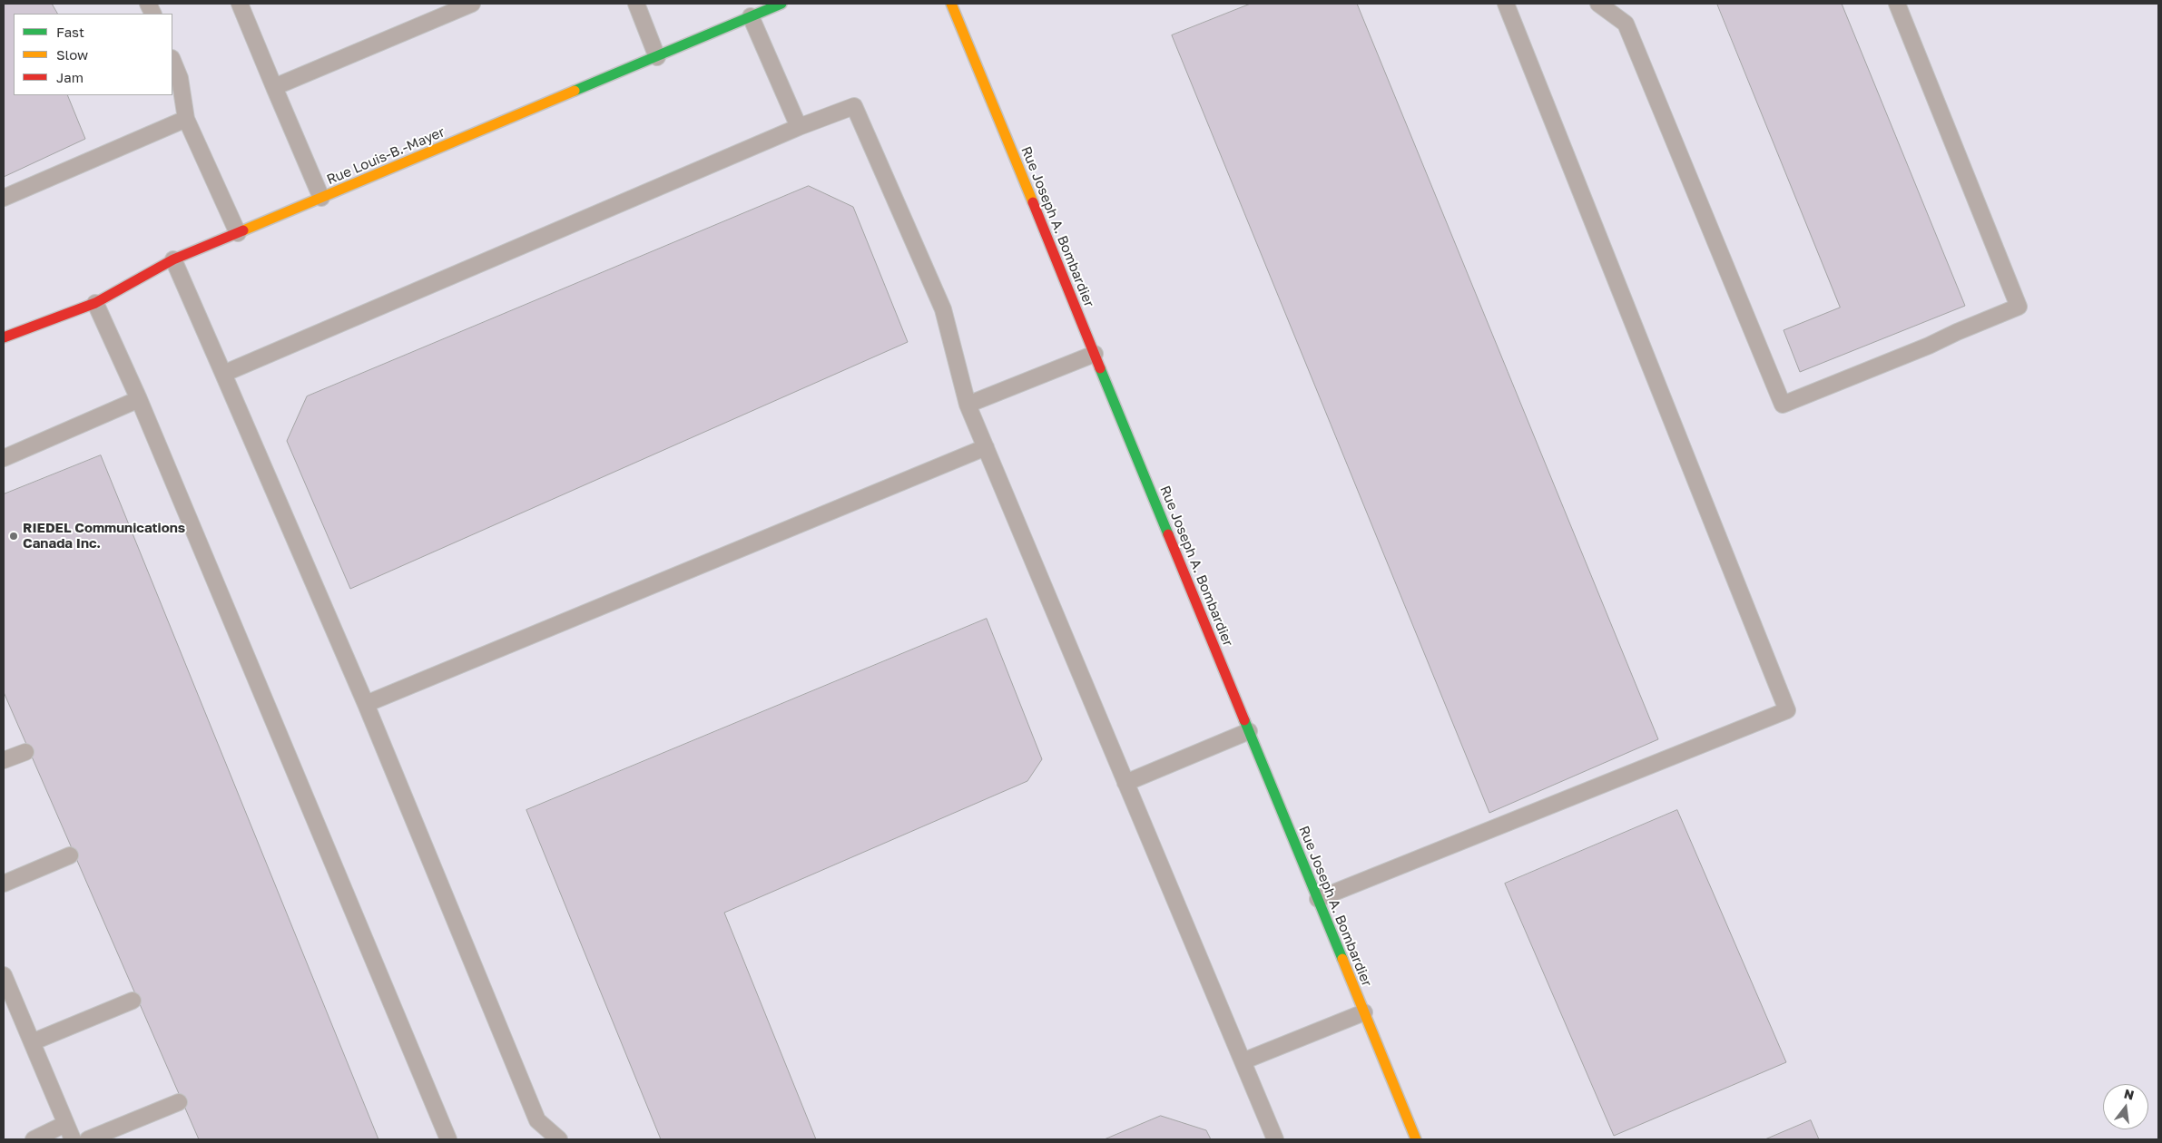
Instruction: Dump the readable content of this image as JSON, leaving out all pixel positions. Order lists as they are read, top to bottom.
{
  "streets": {
    "street": ["Rue Louis-B.-Mayer", "Rue Joseph A. Bombardier"]
  },
  "places": ["RIEDEL Communications Canada Inc."],
  "legend": ["Fast", "Slow", "Jam"],
  "north": "top"
}
